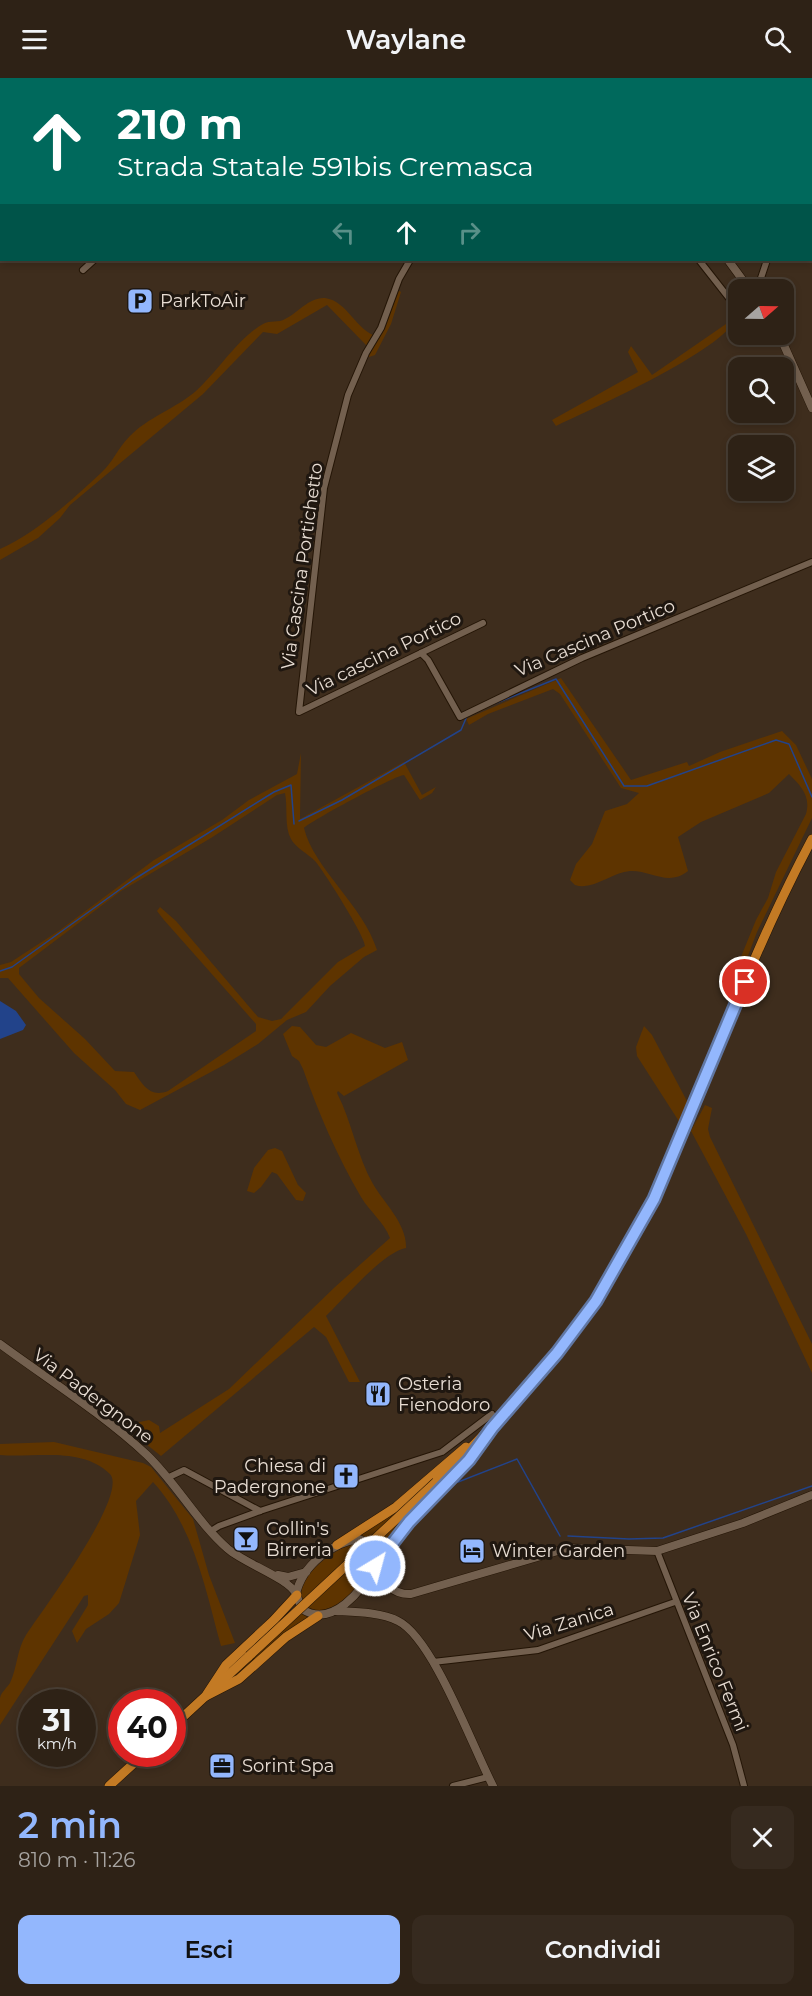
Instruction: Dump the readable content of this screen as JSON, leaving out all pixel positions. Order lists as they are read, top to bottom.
{
  "streets": {
    "street": [
      "Via Cascina Portichetto",
      "Via Cascina Portico",
      "Via cascina Portico",
      "Via Padergnone",
      "Via Zanica",
      "Via Enrico Fermi"
    ]
  },
  "crossings": [
    ["Via Cascina Portichetto", "Via cascina Portico"],
    ["Via Cascina Portico", "Via cascina Portico"],
    ["Via Zanica", "Via Enrico Fermi"]
  ],
  "places": {
    "parking": ["ParkToAir"],
    "restaurant": ["Osteria Fienodoro"],
    "church": ["Chiesa di Padergnone"],
    "bar": ["Collin's Birreria"],
    "hotel": ["Winter Garden"],
    "office": ["Sorint Spa"]
  },
  "north": "right",
  "page": {
    "header": "Waylane",
    "turn": ["210 m", "Strada Statale 591bis Cremasca"],
    "speed": "31 km/h",
    "limit": "40",
    "heading": ["2 min", "810 m · 11:26"],
    "buttons": ["Esci", "Condividi"]
  }
}
